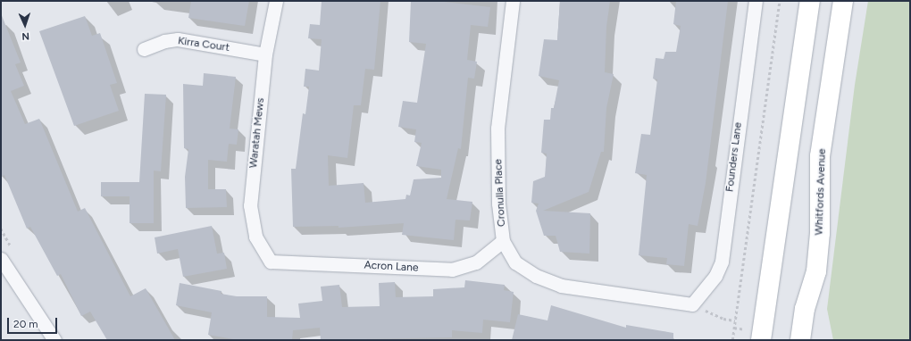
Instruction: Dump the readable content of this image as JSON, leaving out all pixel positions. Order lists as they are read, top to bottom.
{
  "streets": {
    "main road": ["Whitfords Avenue"],
    "street": [
      "Kirra Court",
      "Waratah Mews",
      "Founders Lane",
      "Cronulla Place",
      "Acron Lane"
    ]
  },
  "crossings": [
    ["Kirra Court", "Waratah Mews"],
    ["Waratah Mews", "Acron Lane"],
    ["Founders Lane", "Cronulla Place"],
    ["Cronulla Place", "Acron Lane"]
  ],
  "scale_bar": "20 m",
  "north": "bottom"
}
